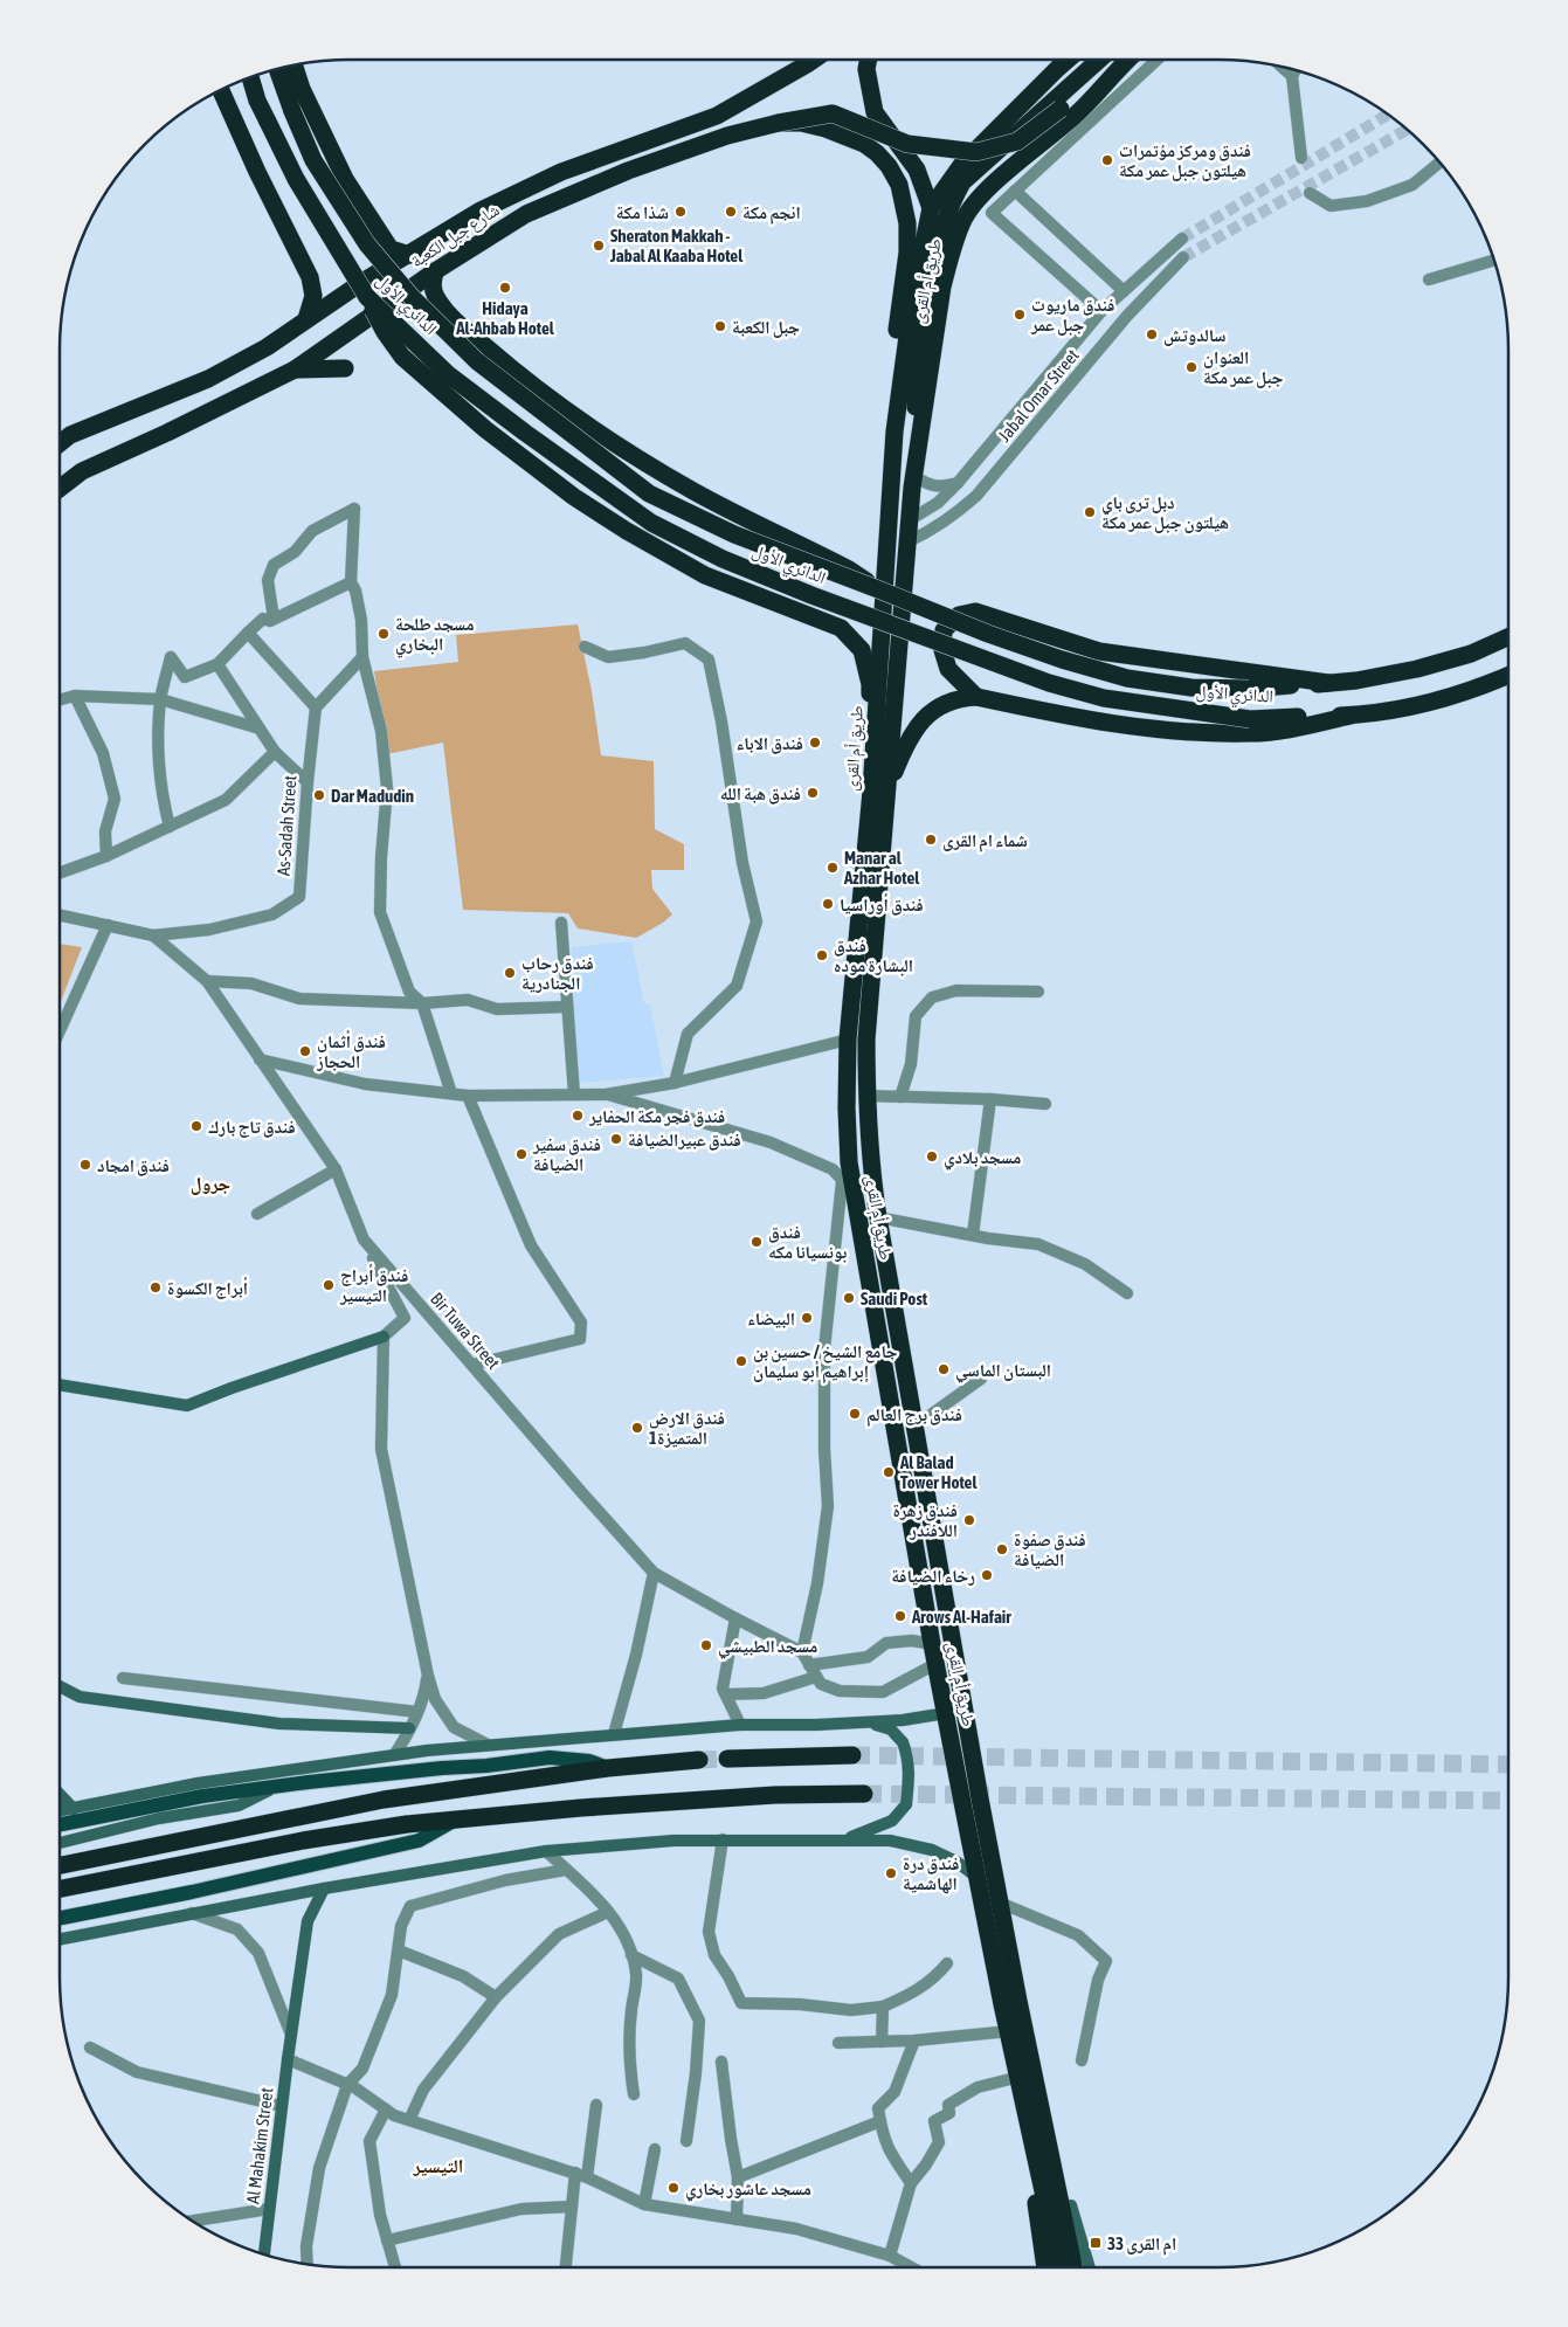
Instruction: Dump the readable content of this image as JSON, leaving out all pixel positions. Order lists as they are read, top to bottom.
{
  "streets": {
    "highway": ["شارع جبل الكعبة", "طريق أم القرى", "الدائري الأول"],
    "street": [
      "Jabal Omar Street",
      "As-Sadah Street",
      "Bir Tuwa Street",
      "Al Mahakim Street"
    ]
  },
  "crossings": [
    ["شارع جبل الكعبة", "طريق أم القرى"],
    ["طريق أم القرى", "Jabal Omar Street"],
    ["As-Sadah Street", "Bir Tuwa Street"]
  ],
  "districts": ["جرول", "التيسير"],
  "places": {
    "other": [
      "فندق ومركز مؤتمرات هيلتون جبل عمر مكة",
      "شذا مكة",
      "انجم مكة",
      "Sheraton Makkah - Jabal Al Kaaba Hotel",
      "Hidaya Al-Ahbab Hotel",
      "فندق ماريوت جبل عمر",
      "جبل الكعبة",
      "سالدوتش",
      "العنوان جبل عمر مكة",
      "دبل ترى باي هيلتون جبل عمر مكة",
      "مسجد طلحة البخاري",
      "فندق الاباء",
      "فندق هبة الله",
      "Dar Madudin",
      "شماء ام القرى",
      "Manar al Azhar Hotel",
      "فندق أوراسيا",
      "فندق البشارة موده",
      "فندق رحاب الجنادرية",
      "فندق أثمان الحجاز",
      "فندق فجر مكة الحفاير",
      "فندق تاج بارك",
      "فندق عبيرالضيافة",
      "فندق سفير الضيافة",
      "مسجد بلادي",
      "فندق امجاد",
      "فندق بونسيانا مكه",
      "فندق أبراج التيسير",
      "أبراج الكسوة",
      "Saudi Post",
      "البيضاء",
      "جامع الشيخ / حسين بن إبراهيم أبو سليمان",
      "البستان الماسي",
      "فندق برج العالم",
      "فندق الارض المتميزة1",
      "Al Balad Tower Hotel",
      "فندق زهرة اللافندر",
      "فندق صفوة الضيافة",
      "رخاء الضيافة",
      "Arows Al-Hafair",
      "مسجد الطبيشي",
      "فندق درة الهاشمية",
      "مسجد عاشور بخاري"
    ],
    "transit": ["ام القرى 33"]
  }
}
